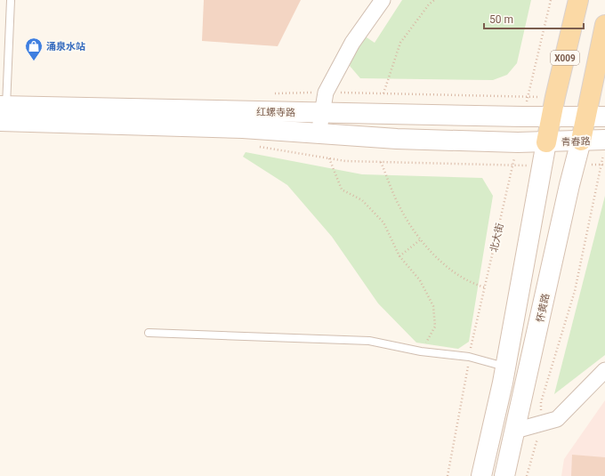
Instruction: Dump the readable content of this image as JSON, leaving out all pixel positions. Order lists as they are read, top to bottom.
{
  "streets": {
    "main road": [
      "X009",
      "红螺寺路",
      "青春路",
      "怀黄路"
    ],
    "path": ["北大街"]
  },
  "crossings": [
    ["X009", "红螺寺路"],
    ["X009", "青春路"],
    ["红螺寺路", "青春路"],
    ["红螺寺路", "北大街"],
    ["青春路", "怀黄路"]
  ],
  "places": {
    "shop": ["涌泉水站"]
  },
  "scale_bar": "50 m"
}
